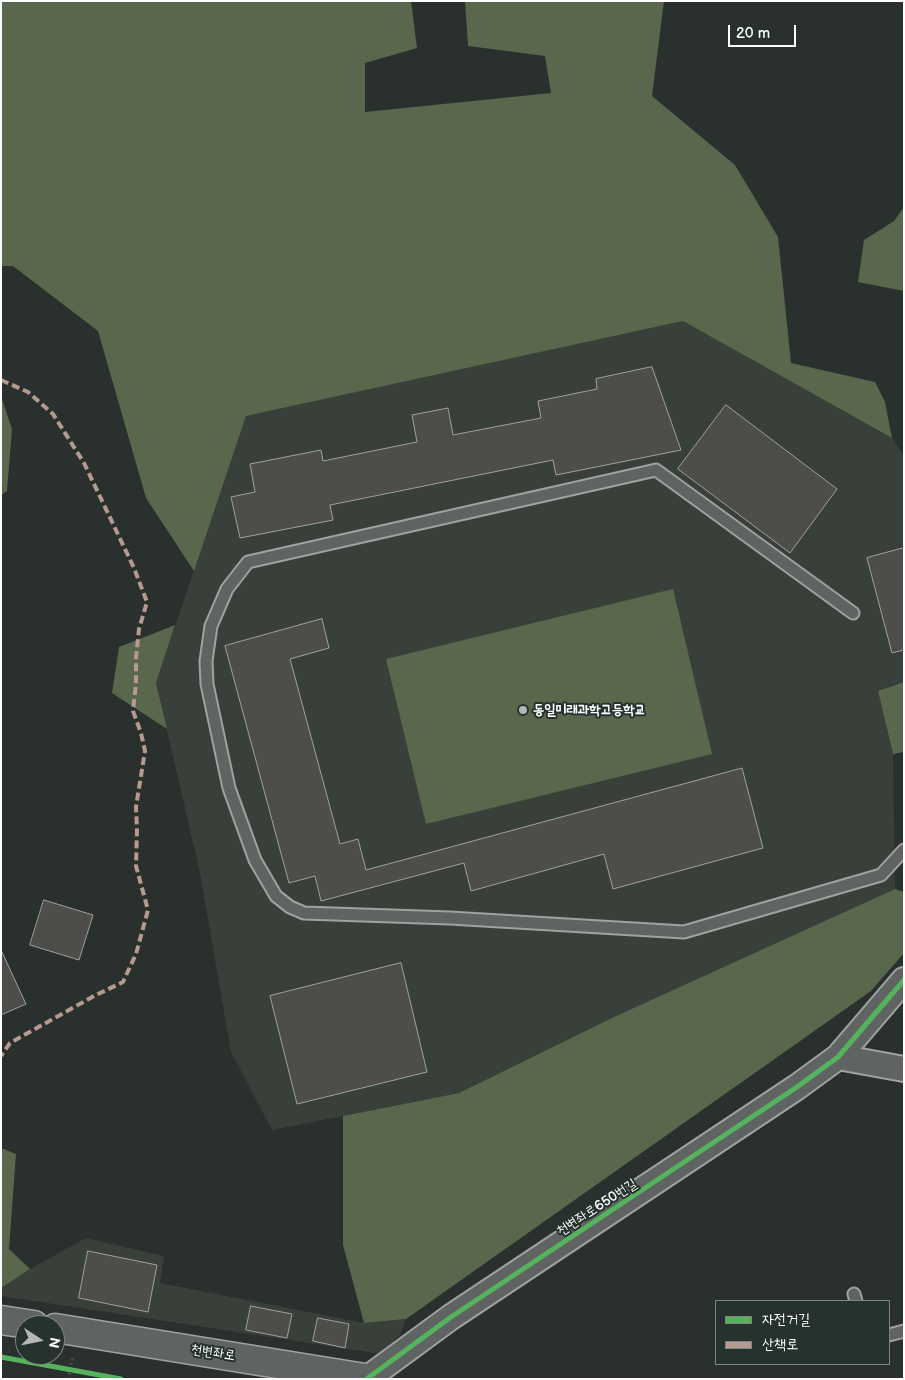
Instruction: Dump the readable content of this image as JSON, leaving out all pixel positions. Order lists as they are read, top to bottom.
{
  "streets": {
    "main road": ["천변좌로"],
    "street": ["천변좌로650번길"]
  },
  "crossings": [
    ["천변좌로650번길", "천변좌로"]
  ],
  "places": ["동일미래과학고등학교"],
  "legend": ["자전거길", "산책로"],
  "scale_bar": "20 m",
  "north": "right"
}
